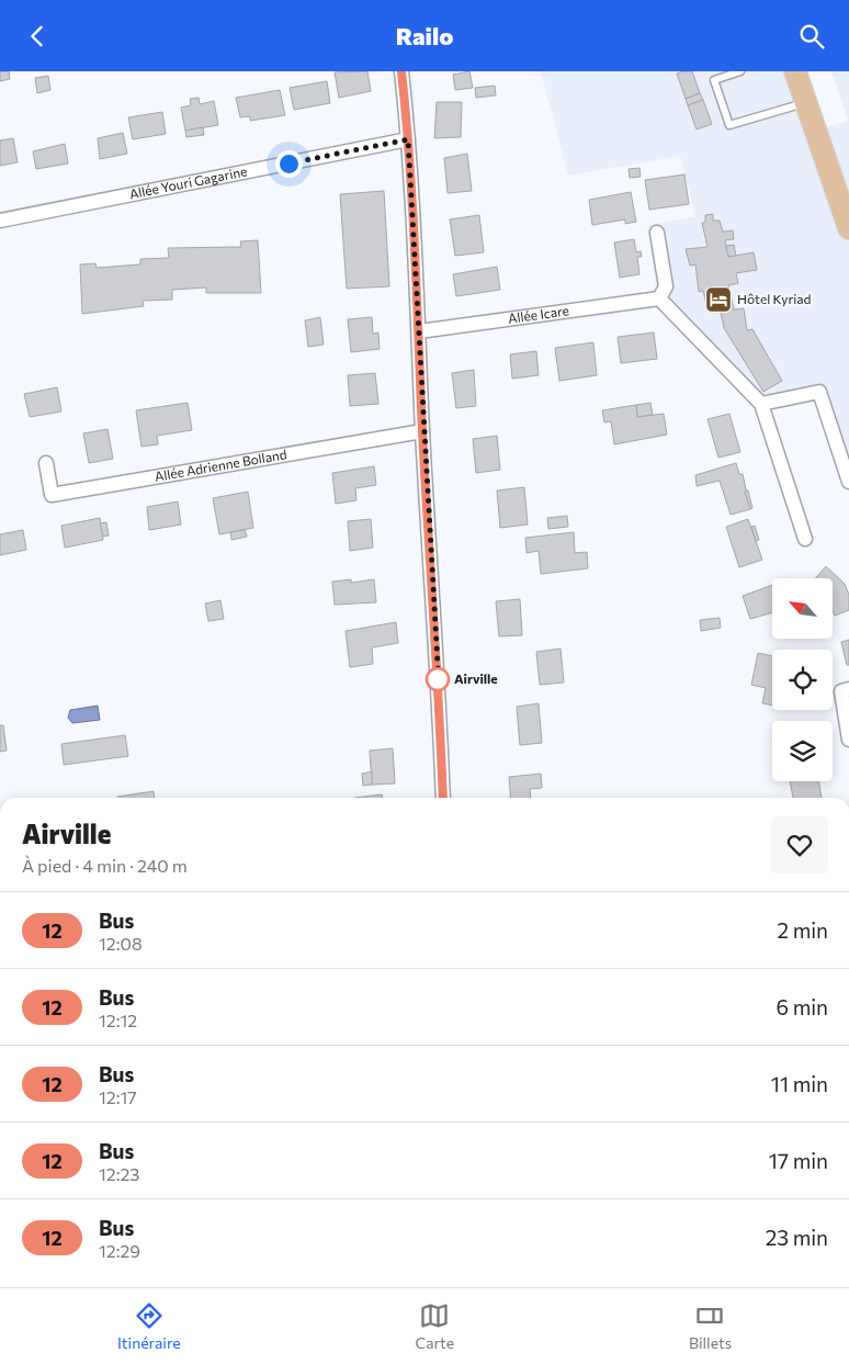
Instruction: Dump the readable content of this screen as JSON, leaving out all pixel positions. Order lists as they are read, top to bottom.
{
  "streets": {
    "street": ["Allée Youri Gagarine", "Allée Icare", "Allée Adrienne Bolland"]
  },
  "places": {
    "hotel": ["Hôtel Kyriad"],
    "other": ["Airville"]
  },
  "lines": ["bus line 12"],
  "north": "top left",
  "page": {
    "header": "Railo",
    "heading": ["Airville", "À pied · 4 min · 240 m"],
    "list": [
      {
        "mark": "12",
        "name": "Bus",
        "note": "12:08",
        "value": "2 min"
      },
      {
        "mark": "12",
        "name": "Bus",
        "note": "12:12",
        "value": "6 min"
      },
      {
        "mark": "12",
        "name": "Bus",
        "note": "12:17",
        "value": "11 min"
      },
      {
        "mark": "12",
        "name": "Bus",
        "note": "12:23",
        "value": "17 min"
      },
      {
        "mark": "12",
        "name": "Bus",
        "note": "12:29",
        "value": "23 min"
      }
    ],
    "tabs": ["Itinéraire", "Carte", "Billets"]
  }
}
